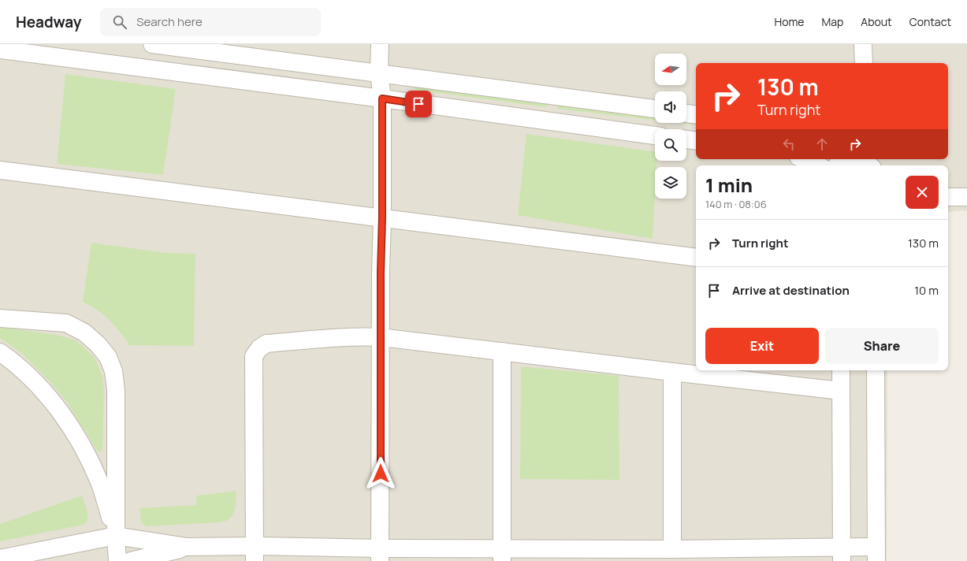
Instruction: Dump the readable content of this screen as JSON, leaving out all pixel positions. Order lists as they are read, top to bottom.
{
  "north": "left",
  "page": {
    "header": "Headway",
    "search": "Search here",
    "nav": [
      "Home",
      "Map",
      "About",
      "Contact"
    ],
    "turn": ["130 m", "Turn right"],
    "heading": ["1 min", "140 m · 08:06"],
    "list": [
      {
        "name": "Turn right",
        "value": "130 m"
      },
      {
        "name": "Arrive at destination",
        "value": "10 m"
      }
    ],
    "buttons": ["Exit", "Share"]
  }
}
